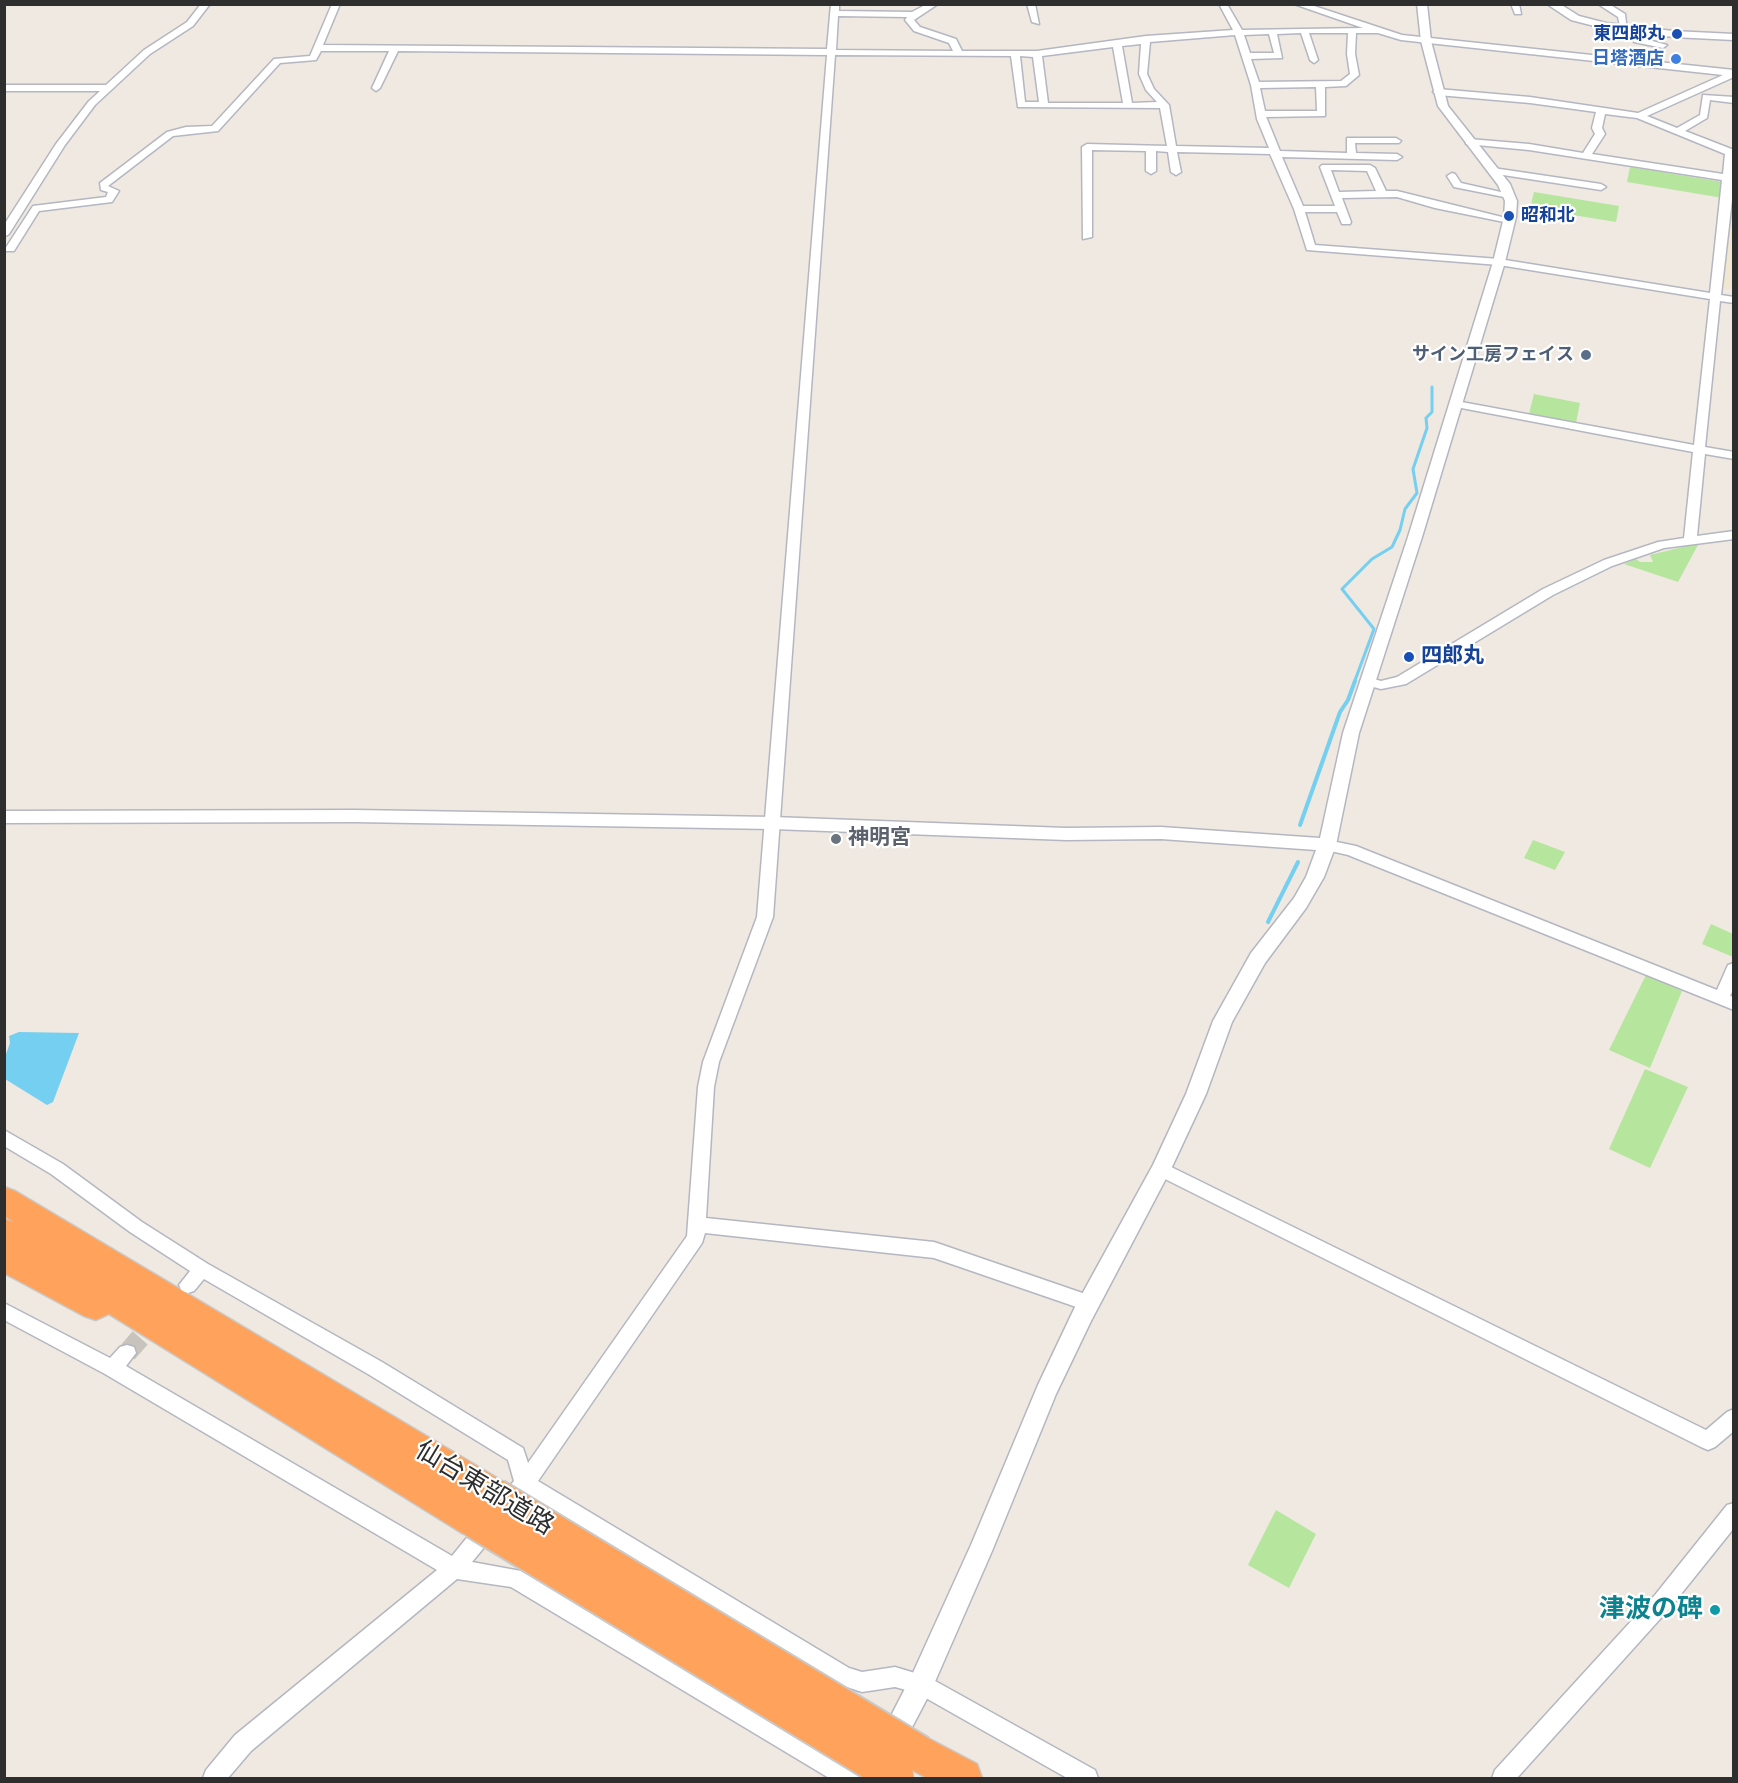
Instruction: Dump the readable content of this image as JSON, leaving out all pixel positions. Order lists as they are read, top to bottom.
{
  "streets": {
    "highway": ["仙台東部道路"]
  },
  "places": [
    "東四郎丸",
    "日塔酒店",
    "昭和北",
    "サイン工房フェイス",
    "四郎丸",
    "神明宮",
    "津波の碑"
  ]
}
